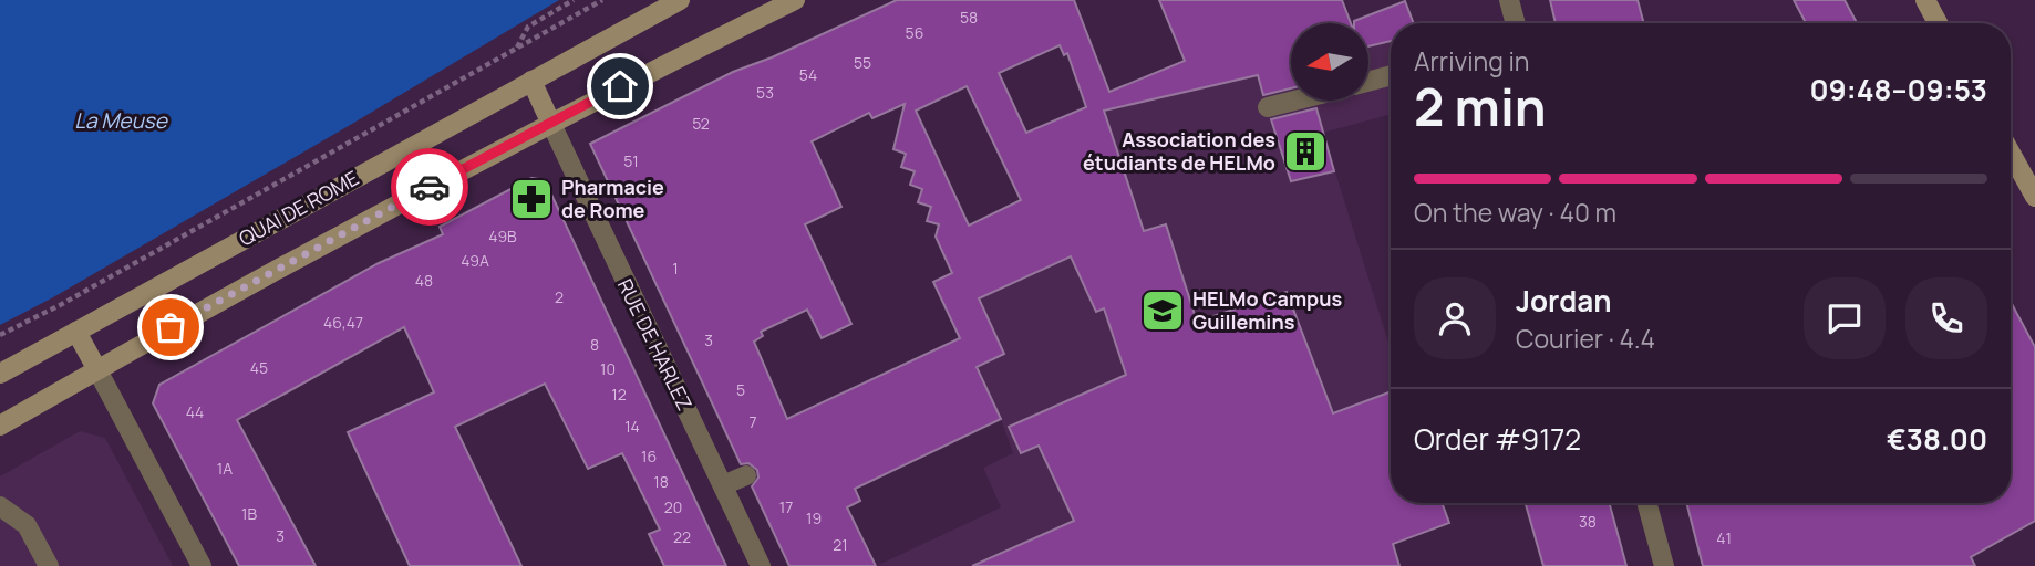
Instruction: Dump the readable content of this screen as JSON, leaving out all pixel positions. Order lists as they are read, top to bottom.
{
  "streets": {
    "main road": ["QUAI DE ROME"],
    "street": ["RUE DE HARLEZ"]
  },
  "water": ["La Meuse"],
  "places": {
    "building": ["Association des étudiants de HELMo"],
    "pharmacy": ["Pharmacie de Rome"],
    "school or university": ["HELMo Campus Guillemins"]
  },
  "house_numbers": [
    "58",
    "56",
    "55",
    "54",
    "53",
    "52",
    "51",
    "49B",
    "49A",
    "1",
    "48",
    "2",
    "46,47",
    "3",
    "8",
    "45",
    "10",
    "5",
    "12",
    "44",
    "7",
    "14",
    "16",
    "1A",
    "18",
    "20",
    "17",
    "1B",
    "19",
    "38",
    "3",
    "22",
    "41",
    "21"
  ],
  "north": "left",
  "page": {
    "heading": ["2 min", "Arriving in", "09:48–09:53"],
    "panel": [
      "Jordan",
      "Courier · 4.4",
      "Order #9172",
      "€38.00"
    ],
    "bar": "On the way · 40 m"
  }
}
